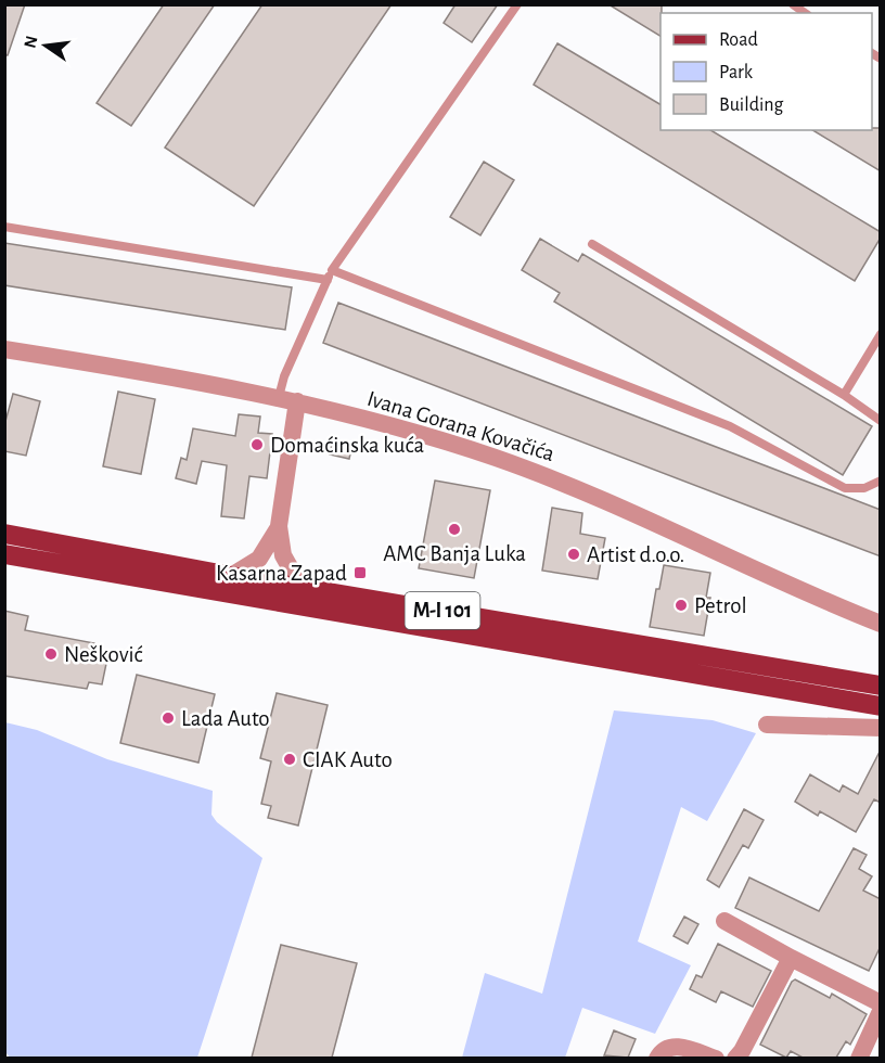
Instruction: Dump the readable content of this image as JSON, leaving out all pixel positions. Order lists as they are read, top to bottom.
{
  "streets": {
    "main road": ["M-I 101"],
    "street": ["Ivana Gorana Kovačića"]
  },
  "places": {
    "other": [
      "Domaćinska kuća",
      "AMC Banja Luka",
      "Artist d.o.o.",
      "Petrol",
      "Nešković",
      "Lada Auto",
      "CIAK Auto"
    ],
    "transit": ["Kasarna Zapad"]
  },
  "legend": ["Road", "Park", "Building"],
  "north": "left"
}
